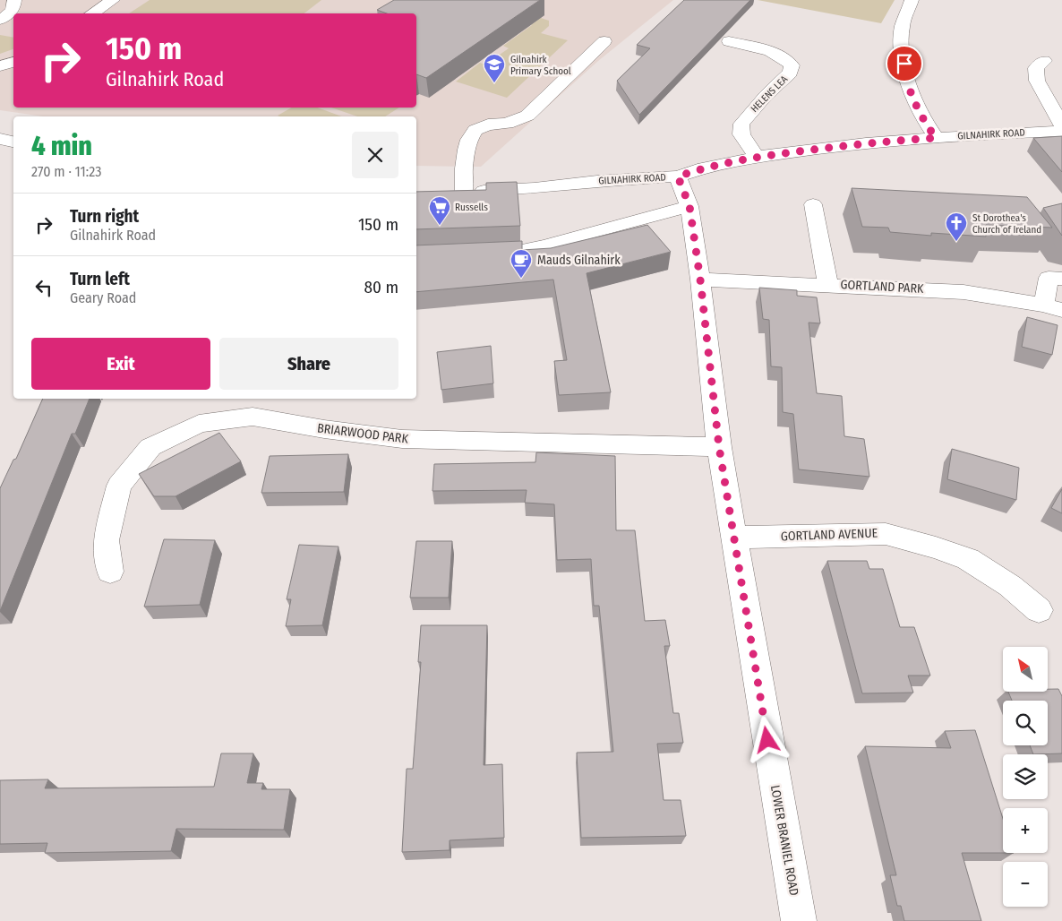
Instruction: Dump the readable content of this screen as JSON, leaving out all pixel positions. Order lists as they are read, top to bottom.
{
  "streets": {
    "street": [
      "HELENS LEA",
      "GILNAHIRK ROAD",
      "GORTLAND PARK",
      "BRIARWOOD PARK",
      "GORTLAND AVENUE",
      "LOWER BRANIEL ROAD"
    ]
  },
  "crossings": [
    ["HELENS LEA", "GILNAHIRK ROAD"],
    ["GILNAHIRK ROAD", "LOWER BRANIEL ROAD"],
    ["GORTLAND PARK", "LOWER BRANIEL ROAD"],
    ["BRIARWOOD PARK", "LOWER BRANIEL ROAD"],
    ["GORTLAND AVENUE", "LOWER BRANIEL ROAD"]
  ],
  "places": {
    "school or university": ["Gilnahirk Primary School"],
    "supermarket": ["Russells"],
    "church": ["St Dorothea's Church of Ireland"],
    "cafe": ["Mauds Gilnahirk"]
  },
  "north": "top left",
  "page": {
    "turn": ["150 m", "Gilnahirk Road"],
    "heading": ["4 min", "270 m · 11:23"],
    "list": [
      {
        "name": "Turn right",
        "note": "Gilnahirk Road",
        "value": "150 m"
      },
      {
        "name": "Turn left",
        "note": "Geary Road",
        "value": "80 m"
      }
    ],
    "buttons": ["Exit", "Share"],
    "map_buttons": ["+", "−"]
  }
}
